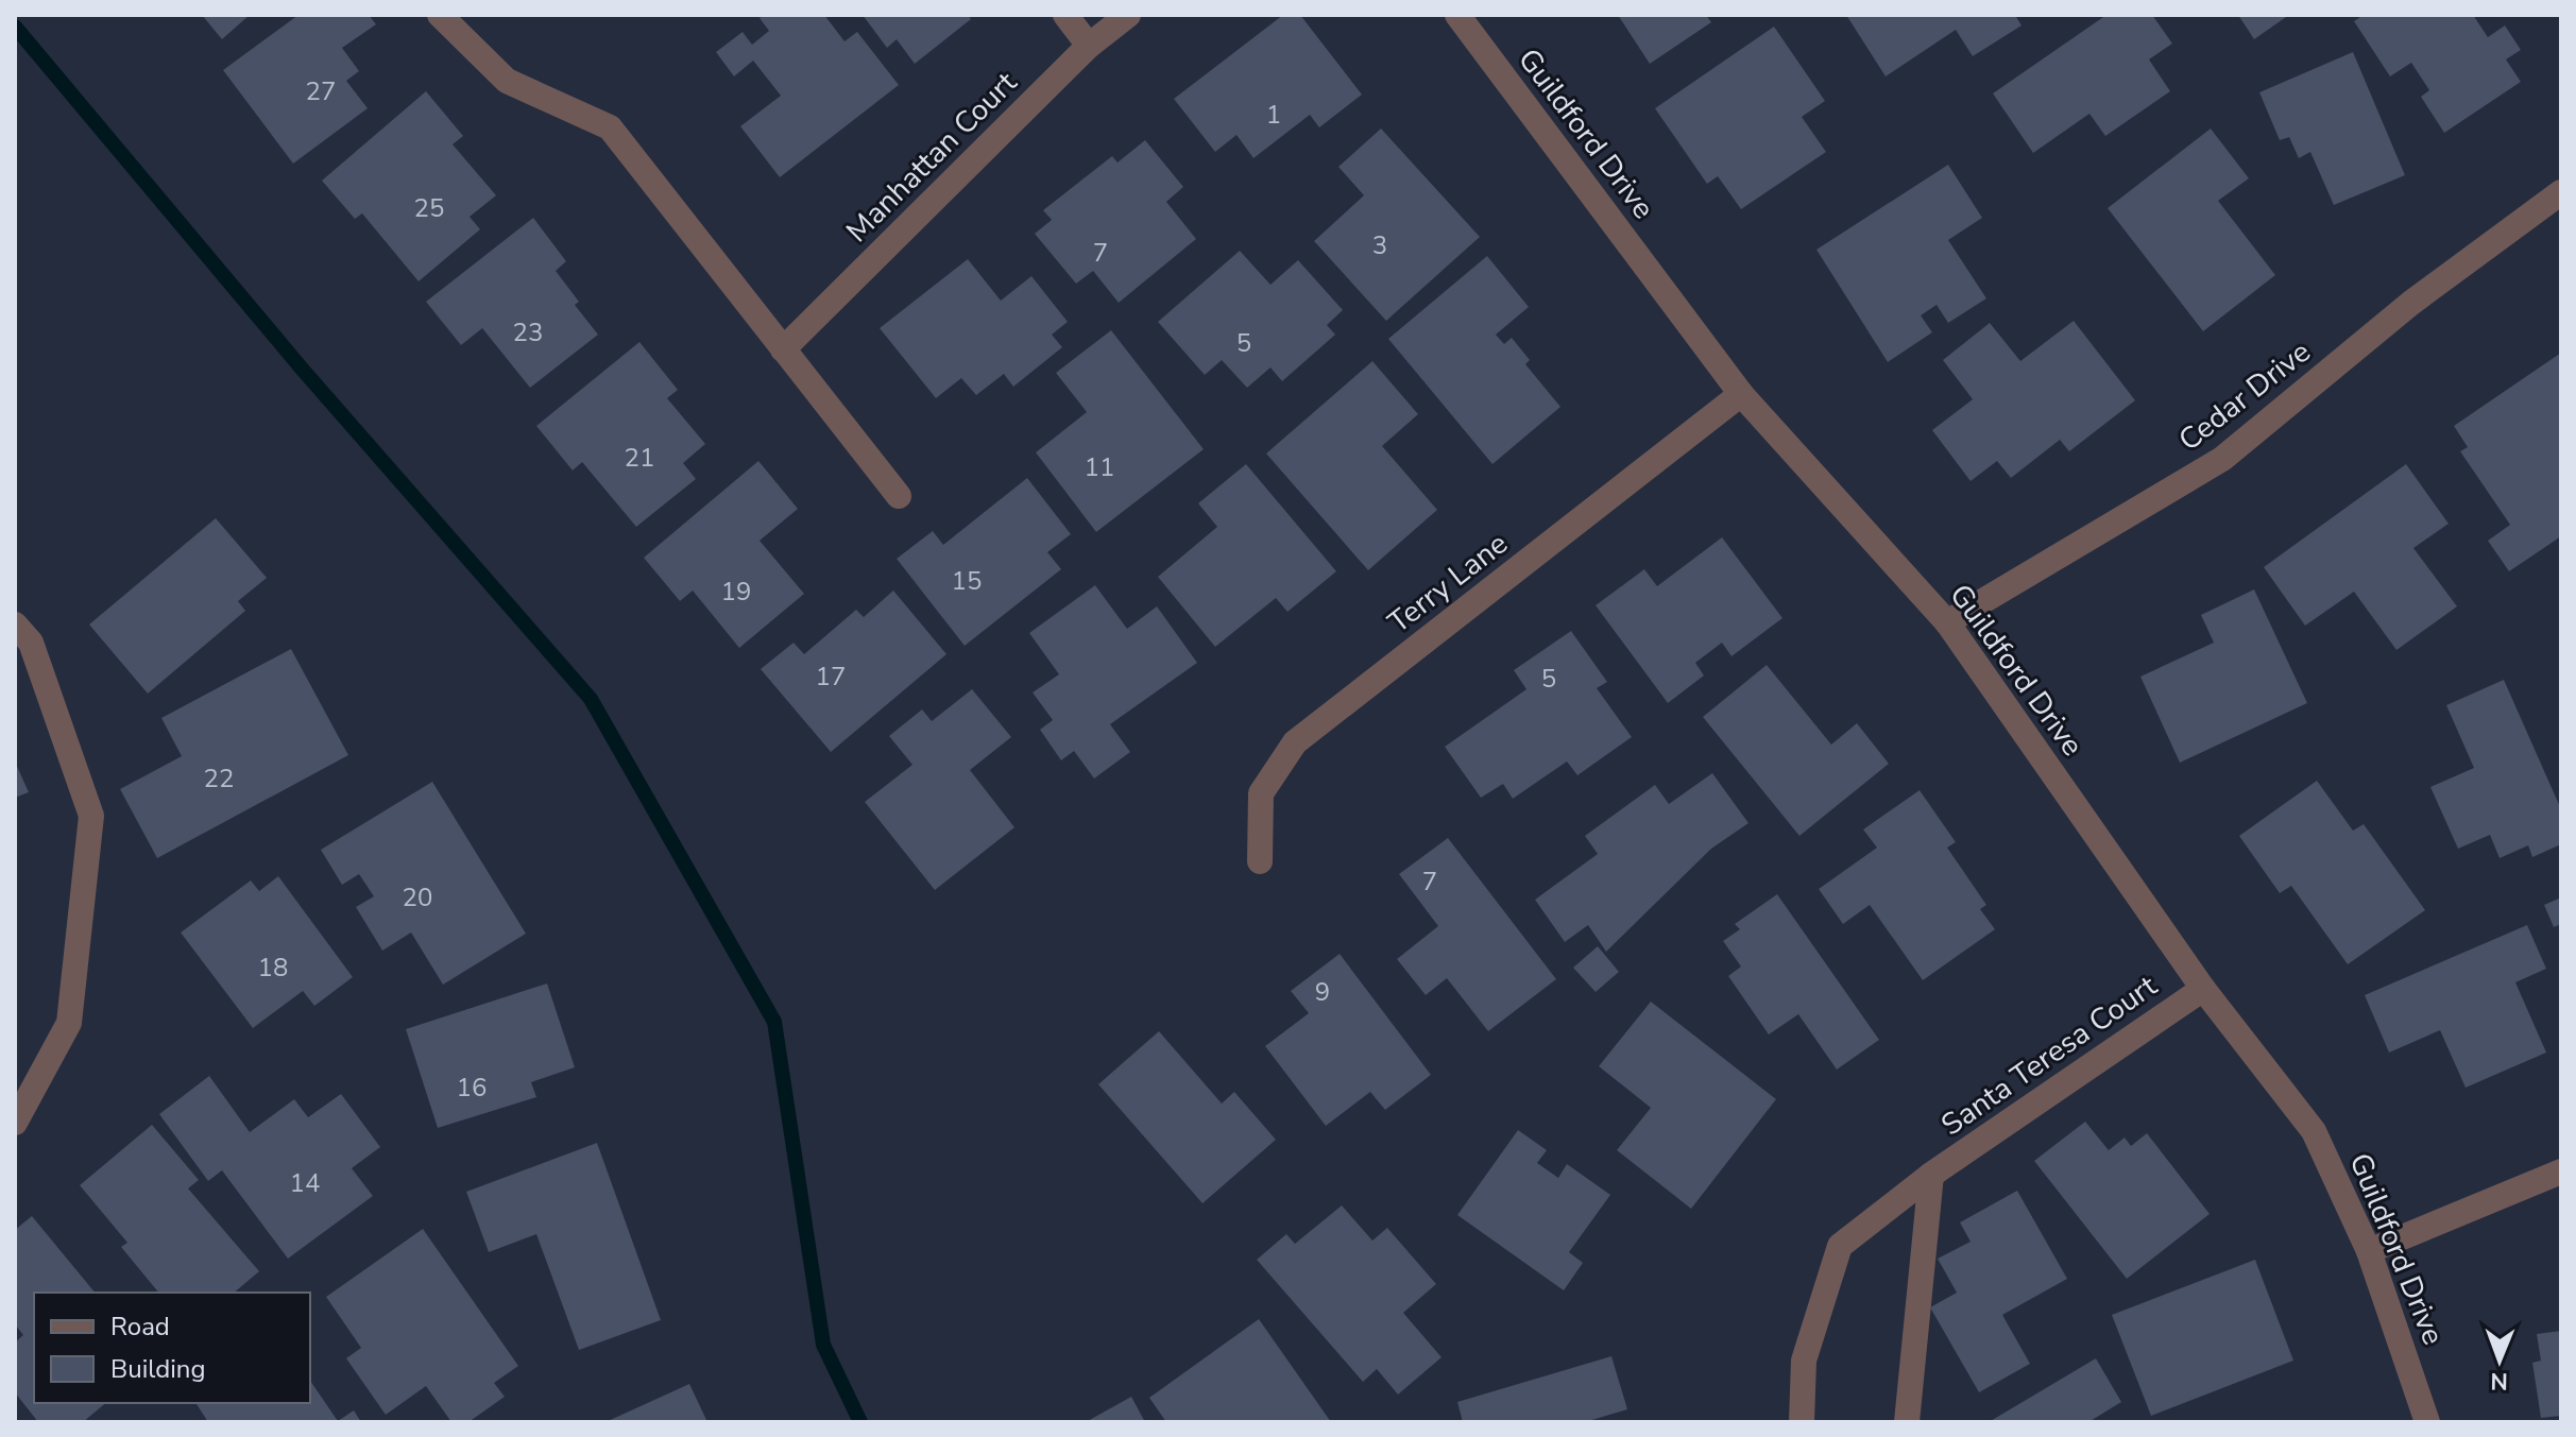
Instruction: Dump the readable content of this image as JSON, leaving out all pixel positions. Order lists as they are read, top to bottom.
{
  "streets": {
    "street": [
      "Guildford Drive",
      "Manhattan Court",
      "Cedar Drive",
      "Terry Lane",
      "Santa Teresa Court"
    ]
  },
  "crossings": [
    ["Guildford Drive", "Cedar Drive"],
    ["Guildford Drive", "Terry Lane"],
    ["Guildford Drive", "Santa Teresa Court"]
  ],
  "house_numbers": [
    "27",
    "1",
    "25",
    "3",
    "7",
    "23",
    "5",
    "21",
    "11",
    "15",
    "19",
    "17",
    "5",
    "22",
    "7",
    "20",
    "18",
    "9",
    "16",
    "14"
  ],
  "legend": ["Road", "Building"],
  "north": "bottom"
}
